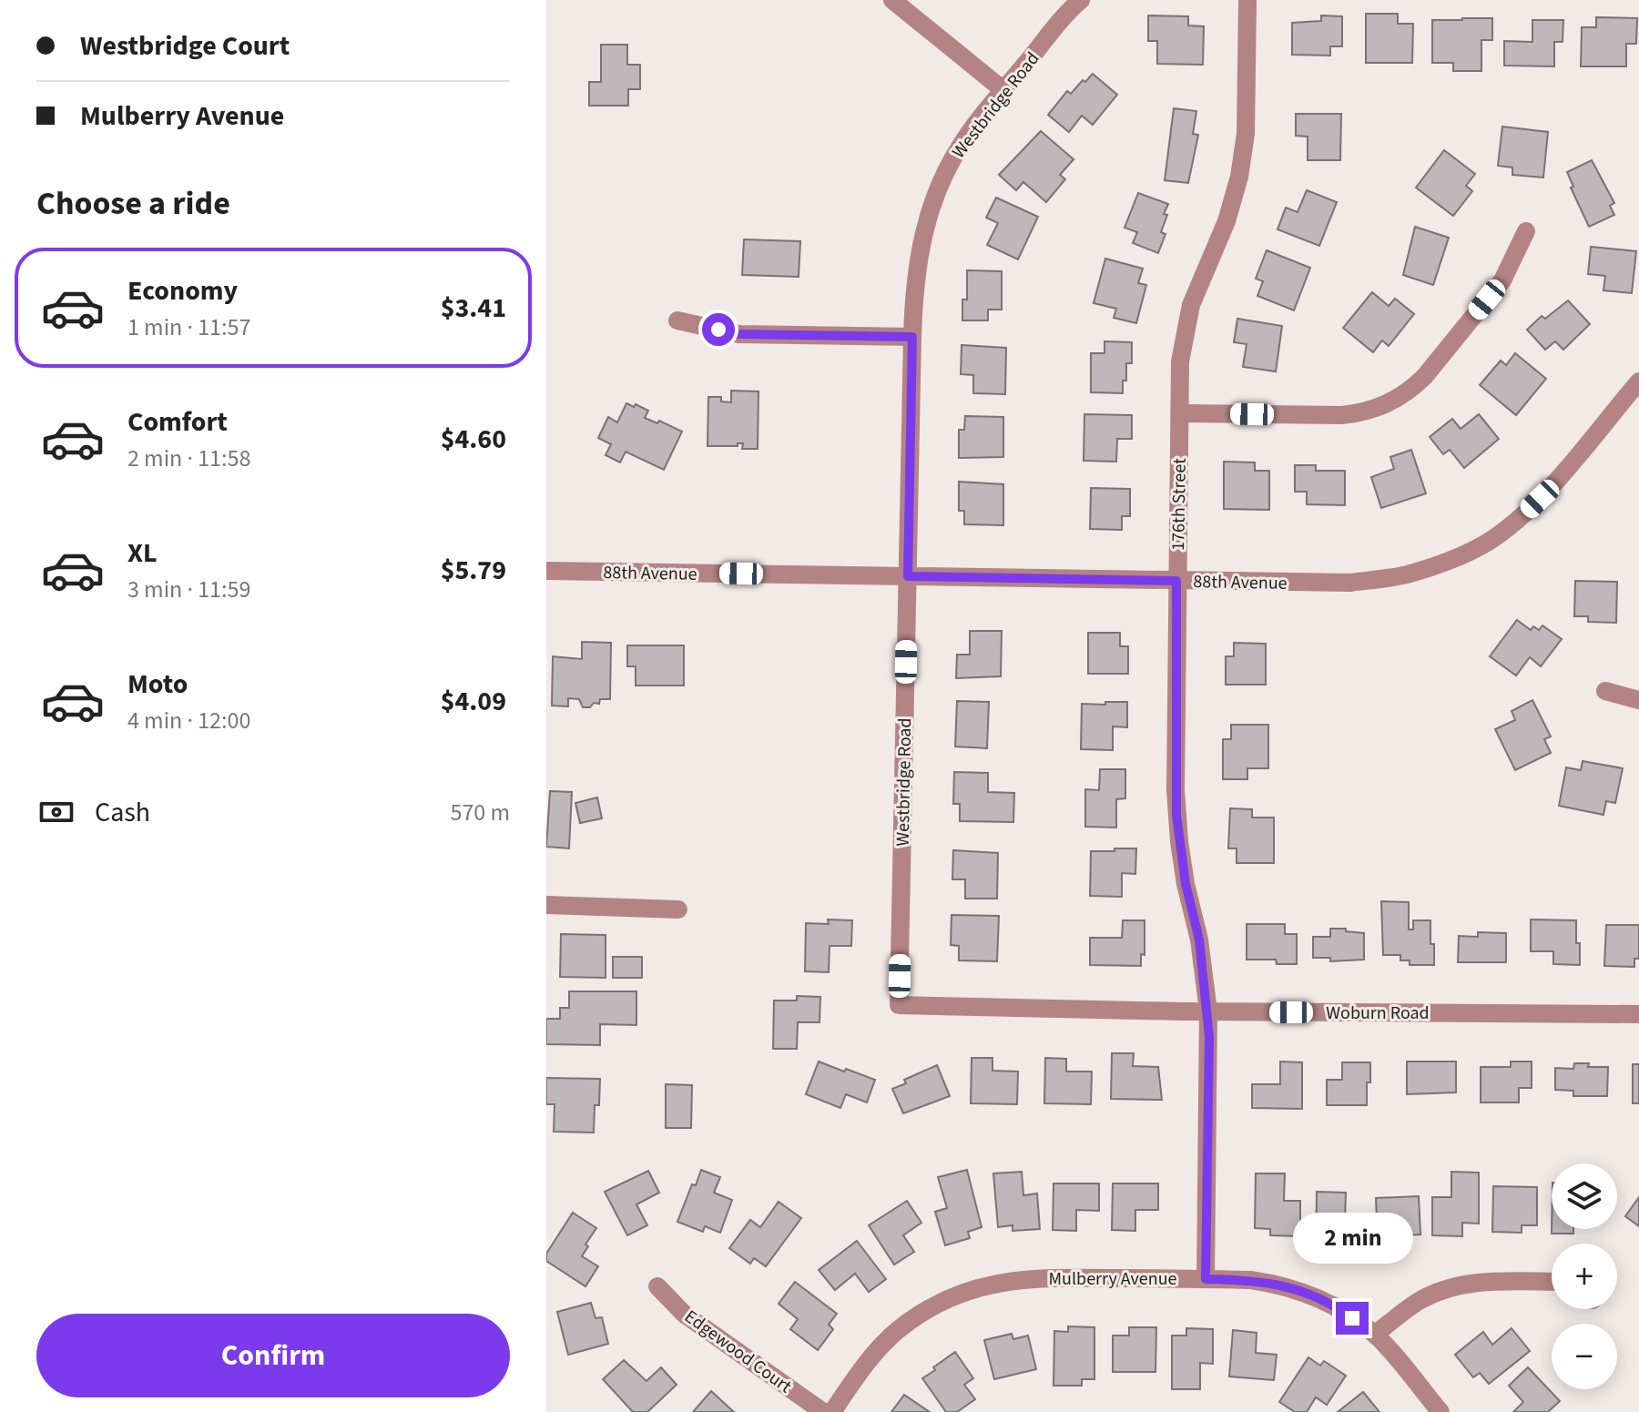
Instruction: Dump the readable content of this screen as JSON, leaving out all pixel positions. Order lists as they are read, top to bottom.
{
  "streets": {
    "street": [
      "Westbridge Road",
      "176th Street",
      "88th Avenue",
      "Woburn Road",
      "Mulberry Avenue",
      "Edgewood Court"
    ]
  },
  "crossings": [
    ["Westbridge Road", "88th Avenue"],
    ["Westbridge Road", "Woburn Road"],
    ["176th Street", "88th Avenue"],
    ["176th Street", "Woburn Road"],
    ["176th Street", "Mulberry Avenue"]
  ],
  "page": {
    "banner": ["Westbridge Court", "Mulberry Avenue"],
    "heading": "Choose a ride",
    "list": [
      {
        "name": "Economy",
        "note": "1 min · 11:57",
        "value": "$3.41"
      },
      {
        "name": "Comfort",
        "note": "2 min · 11:58",
        "value": "$4.60"
      },
      {
        "name": "XL",
        "note": "3 min · 11:59",
        "value": "$5.79"
      },
      {
        "name": "Moto",
        "note": "4 min · 12:00",
        "value": "$4.09"
      }
    ],
    "pay": ["Cash", "570 m"],
    "map_buttons": ["+", "−"],
    "bubble": "2 min",
    "buttons": "Confirm"
  }
}
